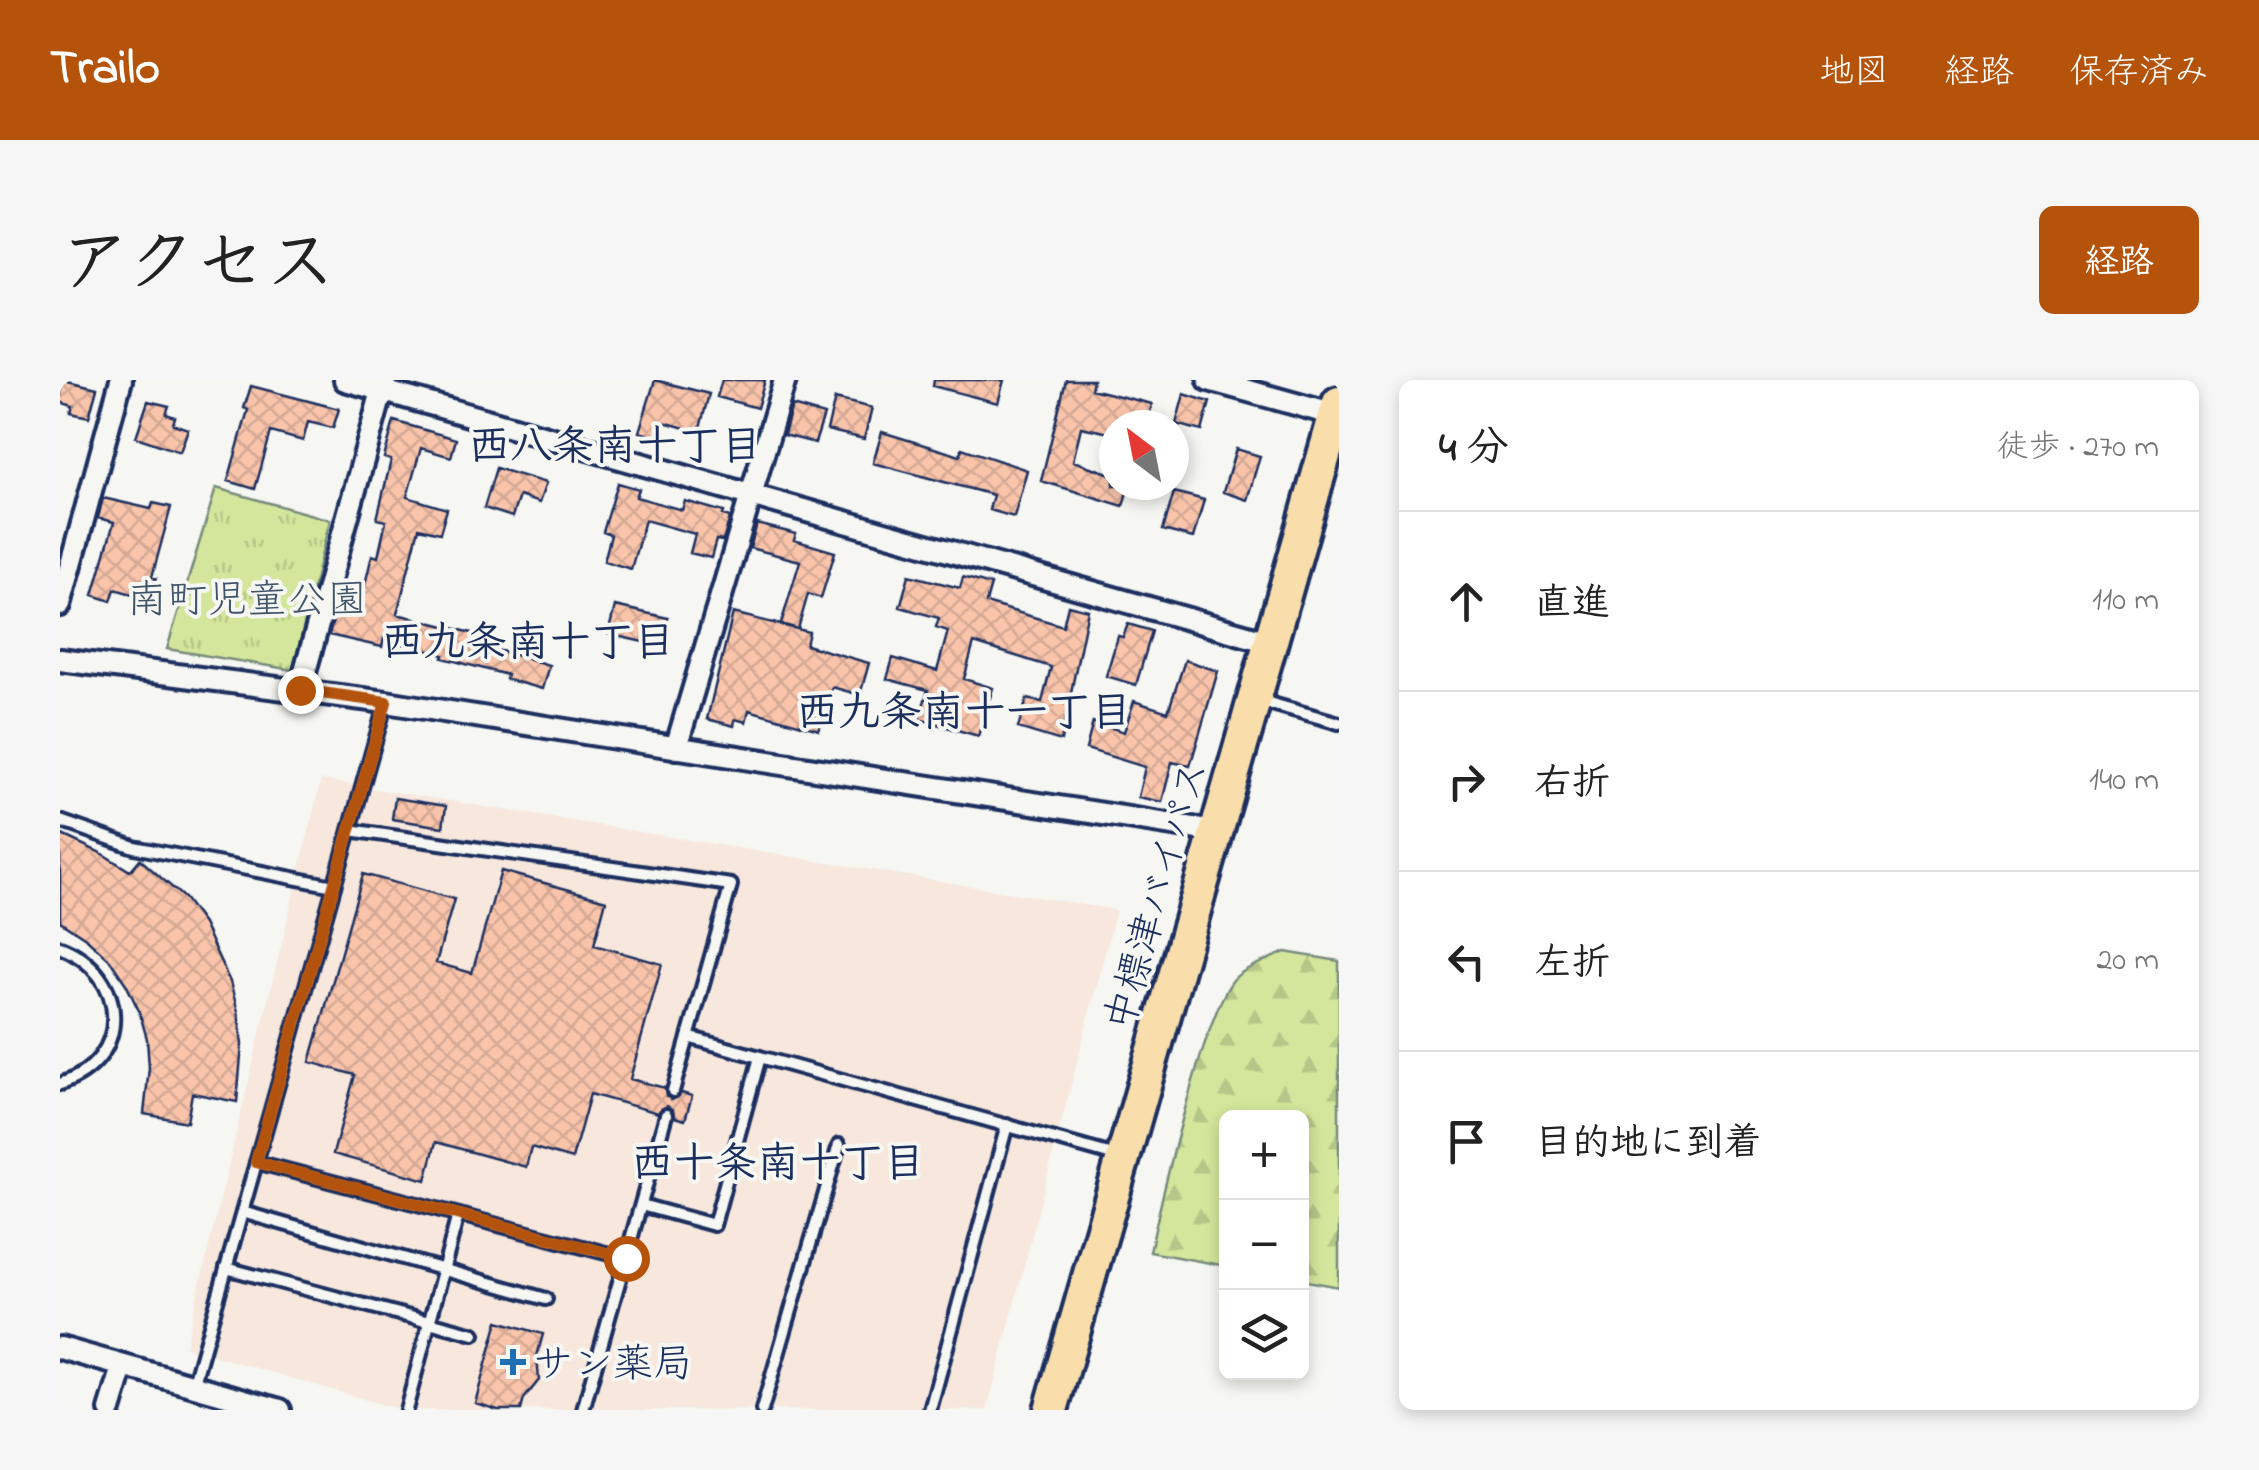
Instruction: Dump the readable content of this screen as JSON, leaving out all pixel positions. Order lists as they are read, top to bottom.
{
  "streets": {
    "highway": ["中標津バイパス"]
  },
  "districts": [
    "西八条南十丁目",
    "西九条南十丁目",
    "西九条南十一丁目",
    "西十条南十丁目"
  ],
  "parks": ["南町児童公園"],
  "places": {
    "health": ["サン薬局"]
  },
  "north": "top left",
  "page": {
    "header": "Trailo",
    "nav": ["地図", "経路", "保存済み"],
    "title": "アクセス",
    "buttons": "経路",
    "heading": ["4 分", "徒歩 · 270 m"],
    "list": [
      ["直進", "110 m"],
      ["右折", "140 m"],
      ["左折", "20 m"],
      "目的地に到着"
    ],
    "map_buttons": ["+", "−"]
  }
}
